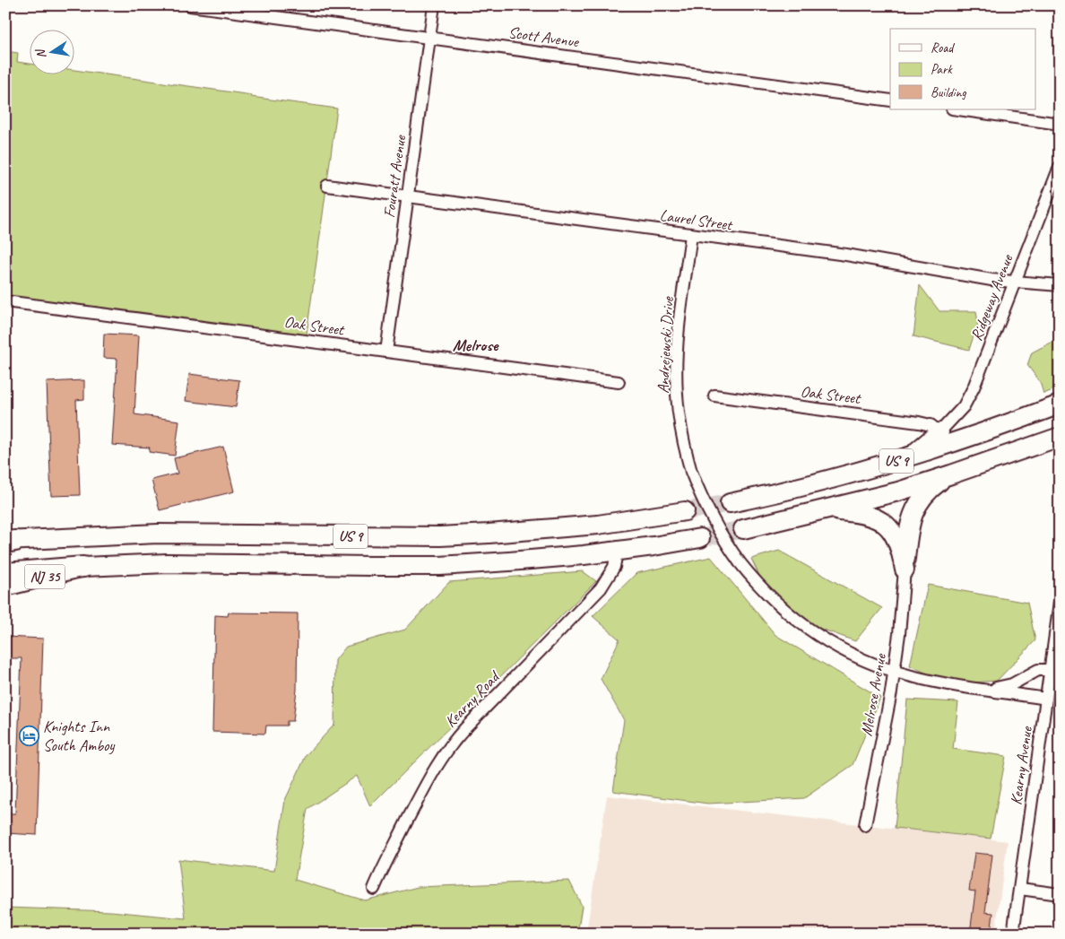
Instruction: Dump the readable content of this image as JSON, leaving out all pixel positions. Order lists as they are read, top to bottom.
{
  "streets": {
    "highway": ["US 9", "NJ 35"],
    "street": [
      "Scott Avenue",
      "Fouratt Avenue",
      "Laurel Street",
      "Ridgeway Avenue",
      "Oak Street",
      "Andrejewski Drive",
      "Melrose Avenue",
      "Kearny Road",
      "Kearny Avenue"
    ]
  },
  "crossings": [
    ["Scott Avenue", "Fouratt Avenue"],
    ["Fouratt Avenue", "Laurel Street"],
    ["Fouratt Avenue", "Oak Street"],
    ["Laurel Street", "Ridgeway Avenue"],
    ["Laurel Street", "Andrejewski Drive"],
    ["Ridgeway Avenue", "Oak Street"],
    ["Andrejewski Drive", "Melrose Avenue"],
    ["Andrejewski Drive", "Kearny Avenue"],
    ["US 9", "NJ 35"],
    ["US 9", "Kearny Road"]
  ],
  "districts": ["Melrose"],
  "places": {
    "hotel": ["Knights Inn South Amboy"]
  },
  "legend": ["Road", "Park", "Building"],
  "north": "left"
}
